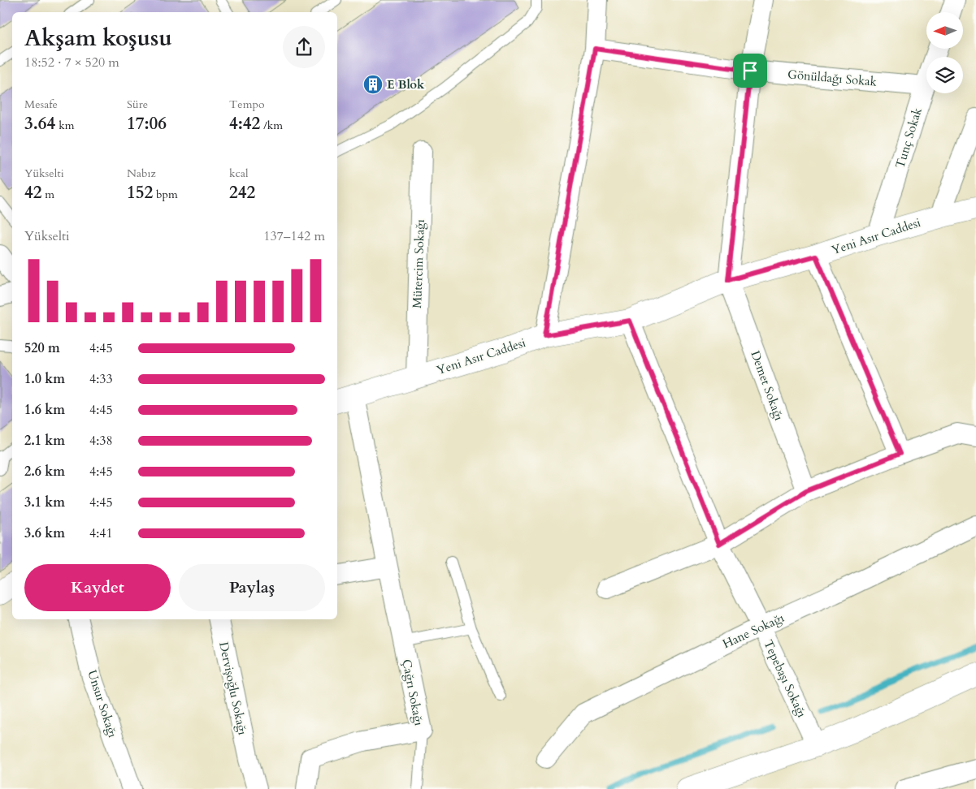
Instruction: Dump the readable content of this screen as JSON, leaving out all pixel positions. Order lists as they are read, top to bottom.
{
  "streets": {
    "street": [
      "Gönüldağı Sokak",
      "Tunç Sokak",
      "Yeni Asır Caddesi",
      "Mütercim Sokağı",
      "Demet Sokağı",
      "Hane Sokağı",
      "Tepebaşı Sokağı",
      "Dervişoğlu Sokağı",
      "Çağrı Sokağı",
      "Unsur Sokağı"
    ]
  },
  "crossings": [
    ["Gönüldağı Sokak", "Tunç Sokak"],
    ["Tunç Sokak", "Yeni Asır Caddesi"],
    ["Yeni Asır Caddesi", "Mütercim Sokağı"],
    ["Yeni Asır Caddesi", "Demet Sokağı"],
    ["Yeni Asır Caddesi", "Tepebaşı Sokağı"],
    ["Yeni Asır Caddesi", "Çağrı Sokağı"],
    ["Hane Sokağı", "Tepebaşı Sokağı"]
  ],
  "places": {
    "building": ["E Blok"]
  },
  "north": "left",
  "page": {
    "heading": ["Akşam koşusu", "18:52 · 7 × 520 m"],
    "stats": [
      ["Mesafe", "3.64 km"],
      ["Süre", "17:06"],
      ["Tempo", "4:42 /km"],
      ["Yükselti", "42 m"],
      ["Nabız", "152 bpm"],
      ["kcal", "242"]
    ],
    "chart": ["Yükselti", "137–142 m"],
    "list": [
      {
        "name": "520 m",
        "note": "4:45"
      },
      {
        "name": "1.0 km",
        "note": "4:33"
      },
      {
        "name": "1.6 km",
        "note": "4:45"
      },
      {
        "name": "2.1 km",
        "note": "4:38"
      },
      {
        "name": "2.6 km",
        "note": "4:45"
      },
      {
        "name": "3.1 km",
        "note": "4:45"
      },
      {
        "name": "3.6 km",
        "note": "4:41"
      }
    ],
    "buttons": ["Kaydet", "Paylaş"]
  }
}
